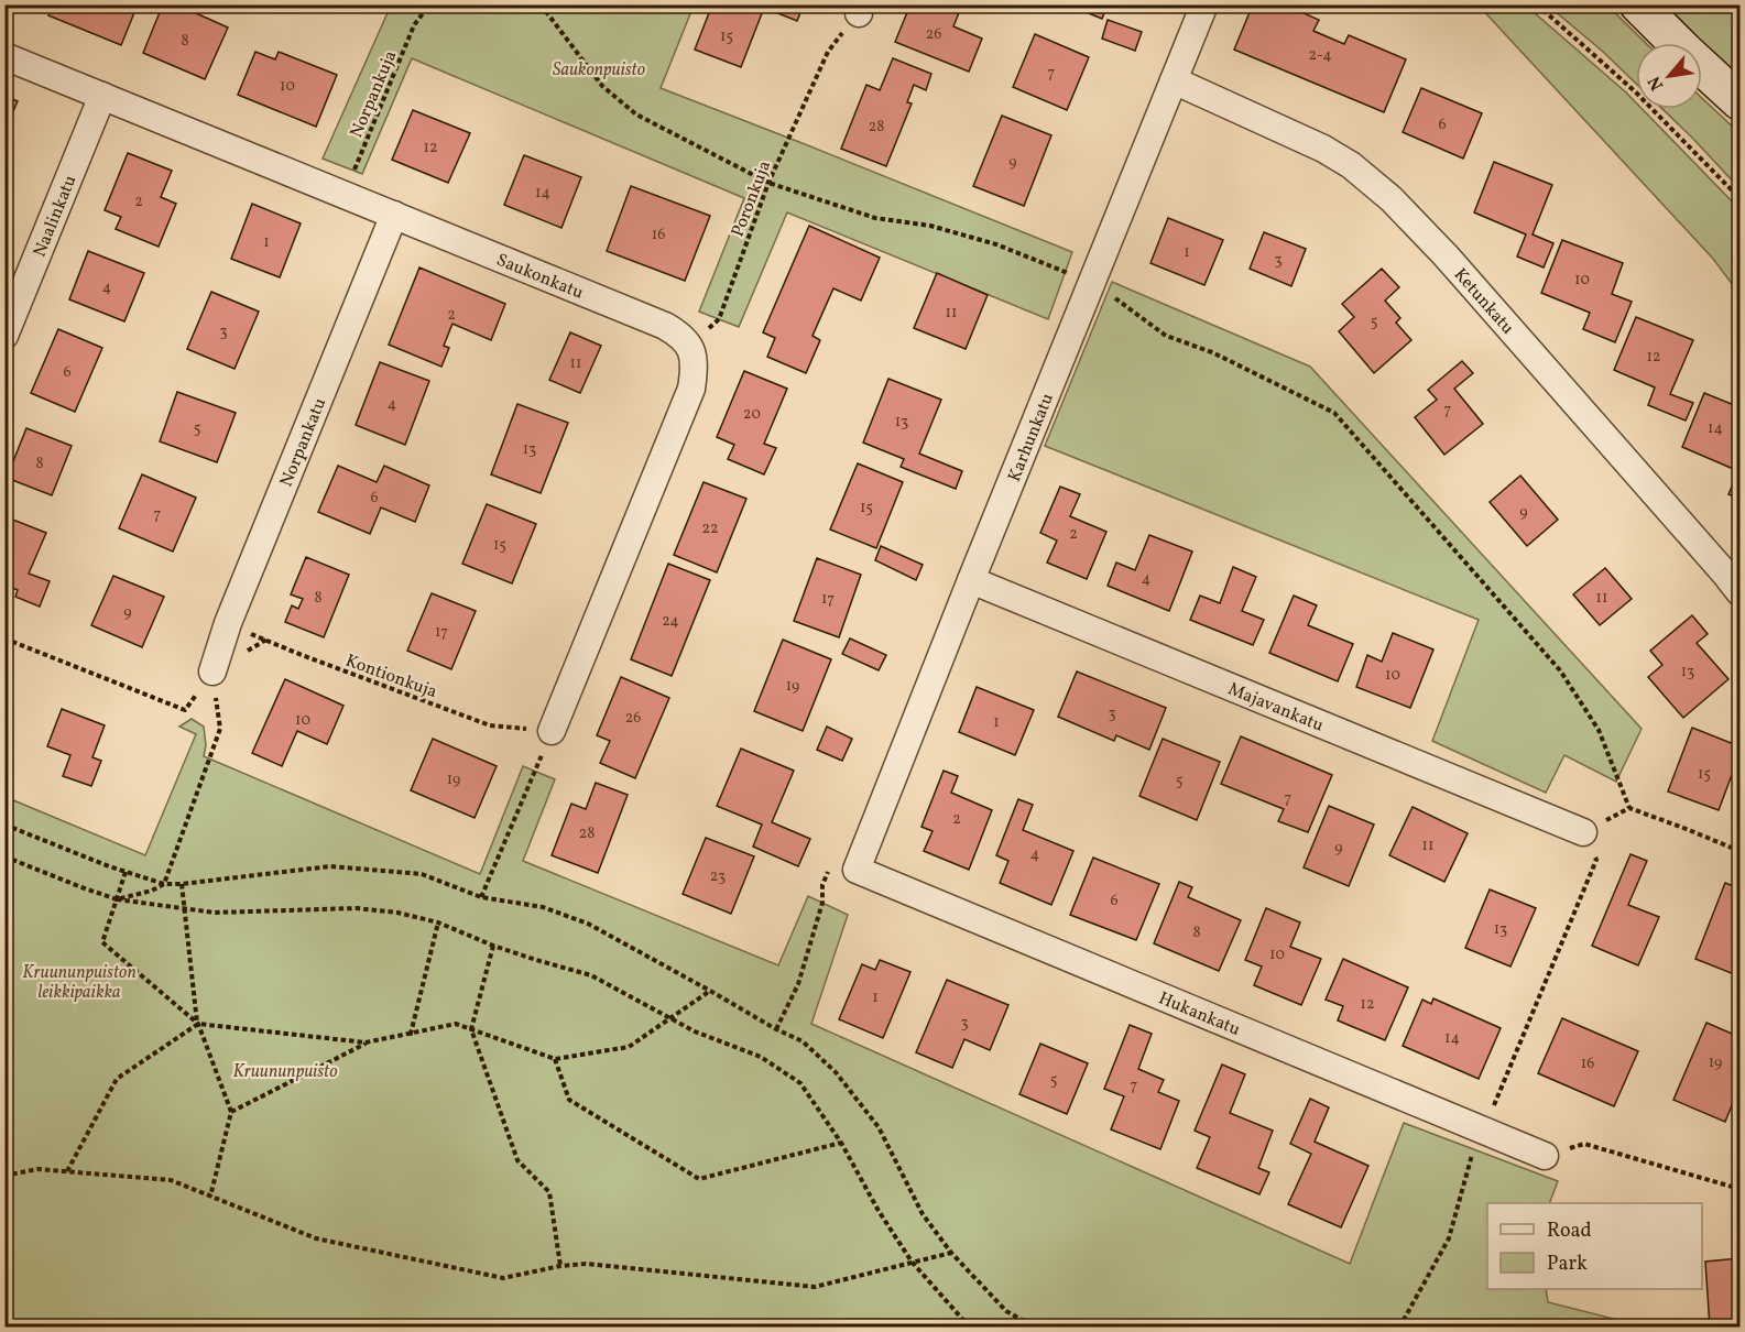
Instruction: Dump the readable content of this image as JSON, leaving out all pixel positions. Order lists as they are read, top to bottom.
{
  "streets": {
    "street": [
      "Naalinkatu",
      "Saukonkatu",
      "Ketunkatu",
      "Karhunkatu",
      "Norpankatu",
      "Majavankatu",
      "Hukankatu"
    ],
    "path": ["Norpankuja", "Poronkuja", "Kontionkuja"]
  },
  "crossings": [
    ["Norpankuja", "Saukonkatu"],
    ["Poronkuja", "Saukonkatu"],
    ["Naalinkatu", "Saukonkatu"],
    ["Saukonkatu", "Norpankatu"],
    ["Ketunkatu", "Karhunkatu"],
    ["Karhunkatu", "Majavankatu"],
    ["Karhunkatu", "Hukankatu"],
    ["Norpankatu", "Kontionkuja"]
  ],
  "parks": ["Saukonpuisto", "Kruununpuiston leikkipaikka", "Kruununpuisto"],
  "house_numbers": [
    "26",
    "15",
    "8",
    "2-4",
    "7",
    "10",
    "6",
    "28",
    "12",
    "9",
    "14",
    "2",
    "16",
    "1",
    "1",
    "3",
    "10",
    "4",
    "11",
    "2",
    "5",
    "3",
    "12",
    "11",
    "6",
    "4",
    "7",
    "20",
    "13",
    "5",
    "14",
    "13",
    "8",
    "6",
    "15",
    "9",
    "7",
    "22",
    "2",
    "15",
    "4",
    "8",
    "11",
    "17",
    "9",
    "24",
    "17",
    "13",
    "10",
    "19",
    "3",
    "26",
    "10",
    "1",
    "15",
    "19",
    "5",
    "7",
    "2",
    "28",
    "11",
    "9",
    "4",
    "23",
    "6",
    "13",
    "8",
    "10",
    "1",
    "12",
    "3",
    "14",
    "19",
    "16",
    "5",
    "7"
  ],
  "legend": ["Road", "Park"],
  "north": "bottom left"
}
